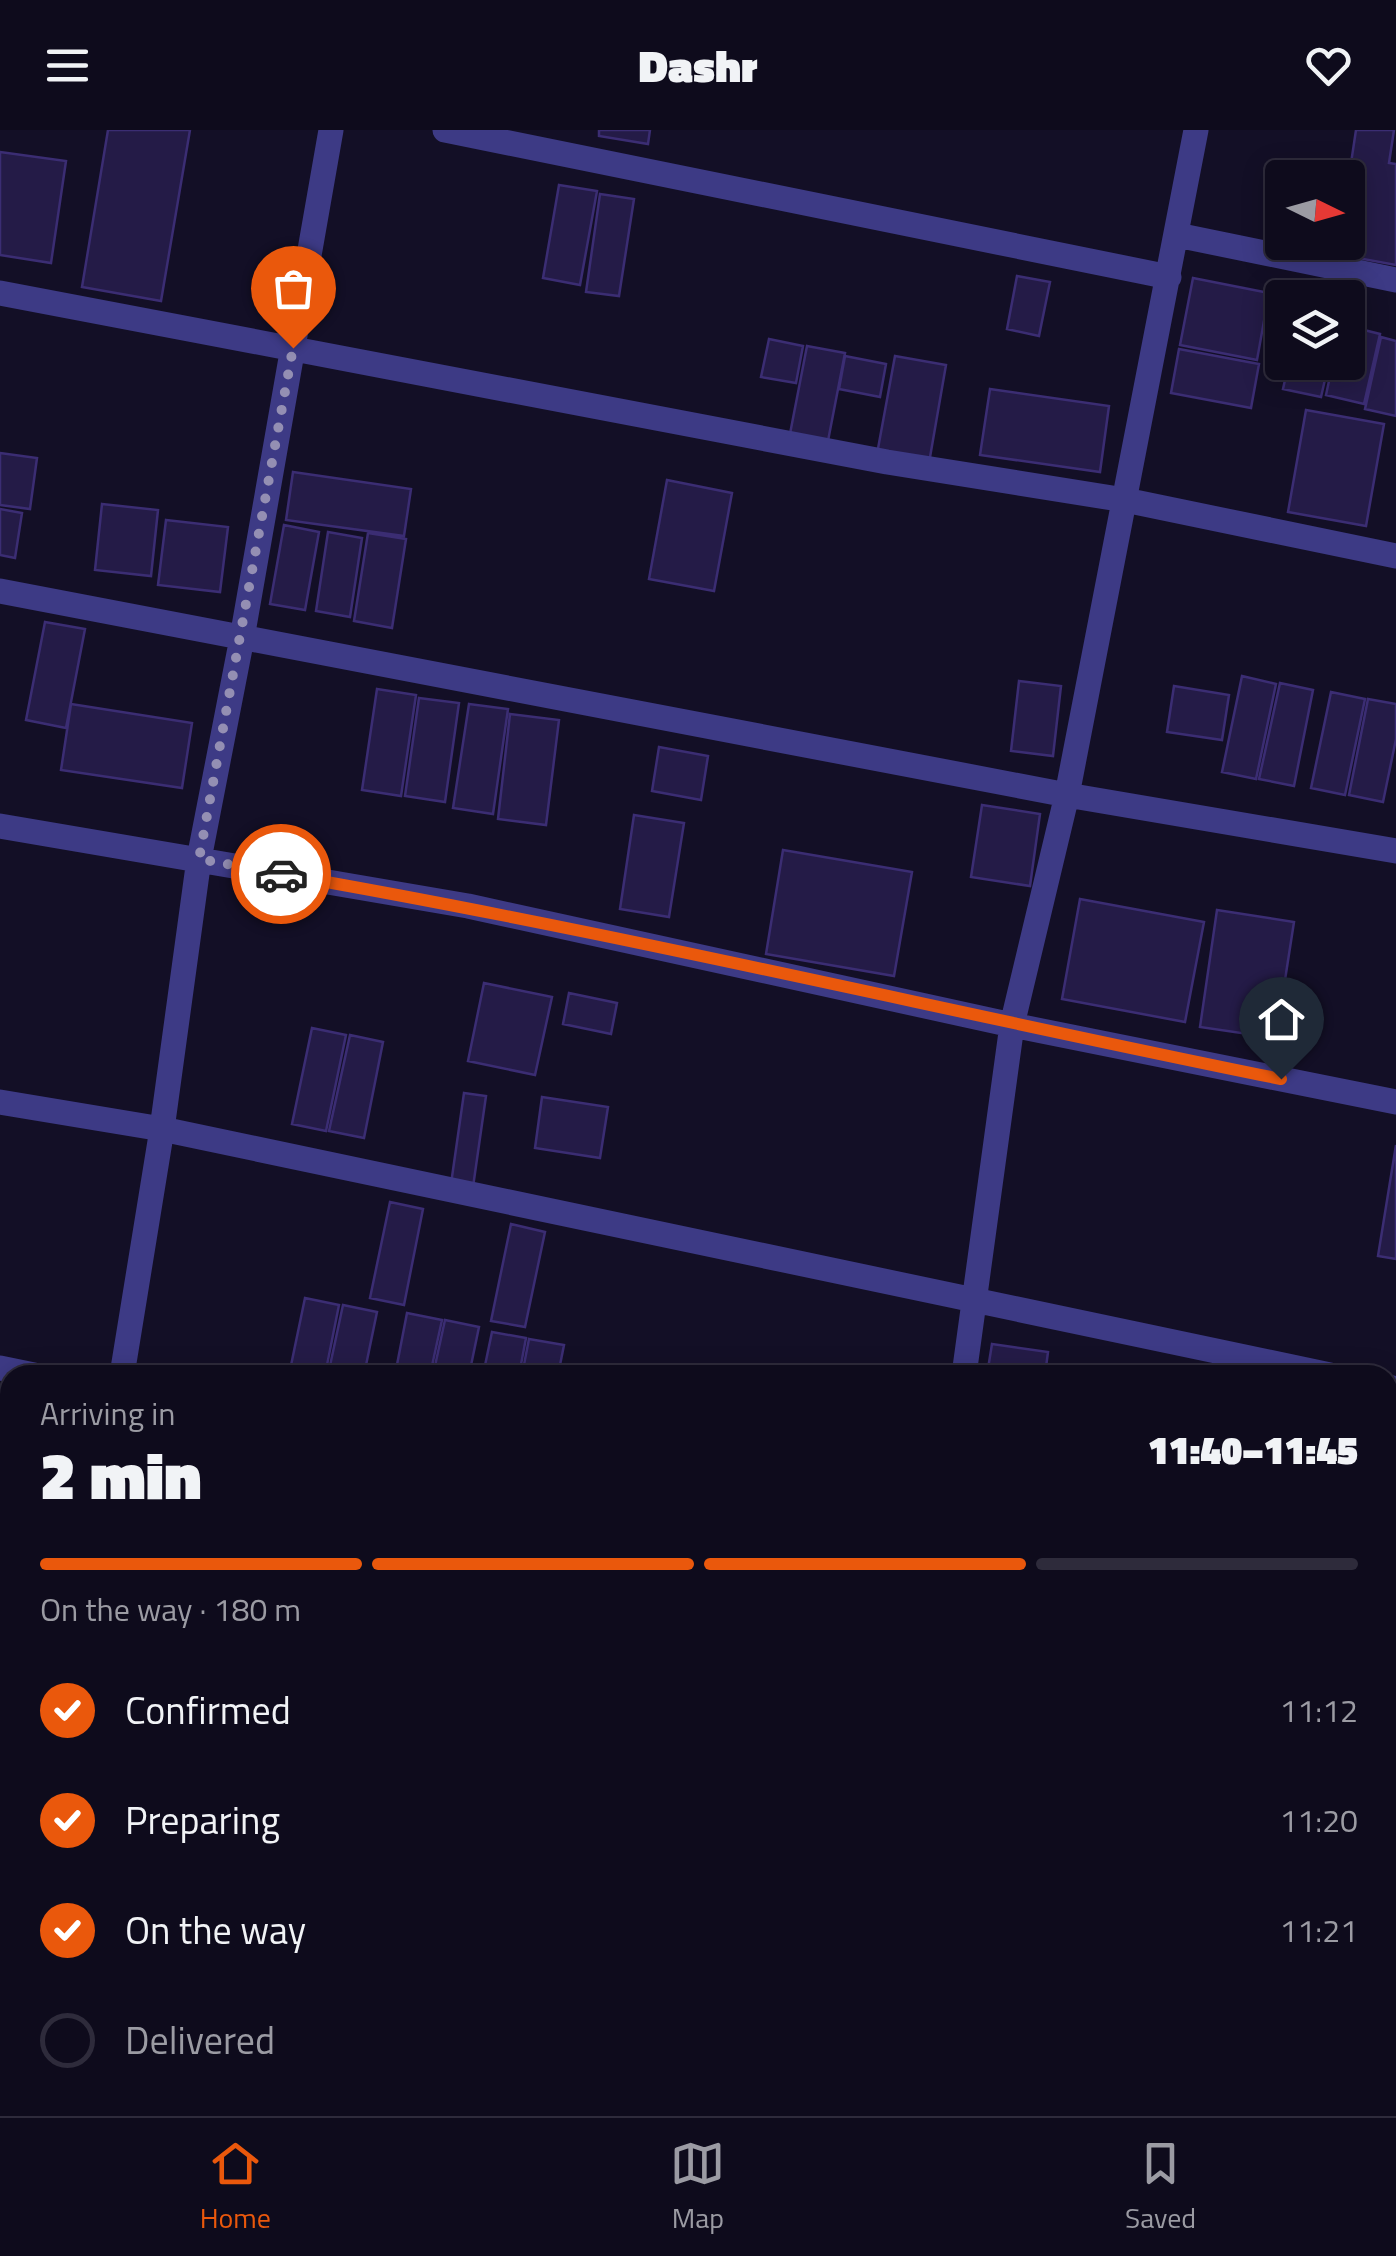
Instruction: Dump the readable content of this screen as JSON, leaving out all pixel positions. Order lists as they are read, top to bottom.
{
  "north": "right",
  "page": {
    "header": "Dashr",
    "heading": ["2 min", "Arriving in", "11:40–11:45"],
    "bar": "On the way · 180 m",
    "list": [
      ["Confirmed", "11:12"],
      ["Preparing", "11:20"],
      ["On the way", "11:21"],
      "Delivered"
    ],
    "tabs": ["Home", "Map", "Saved"]
  }
}
